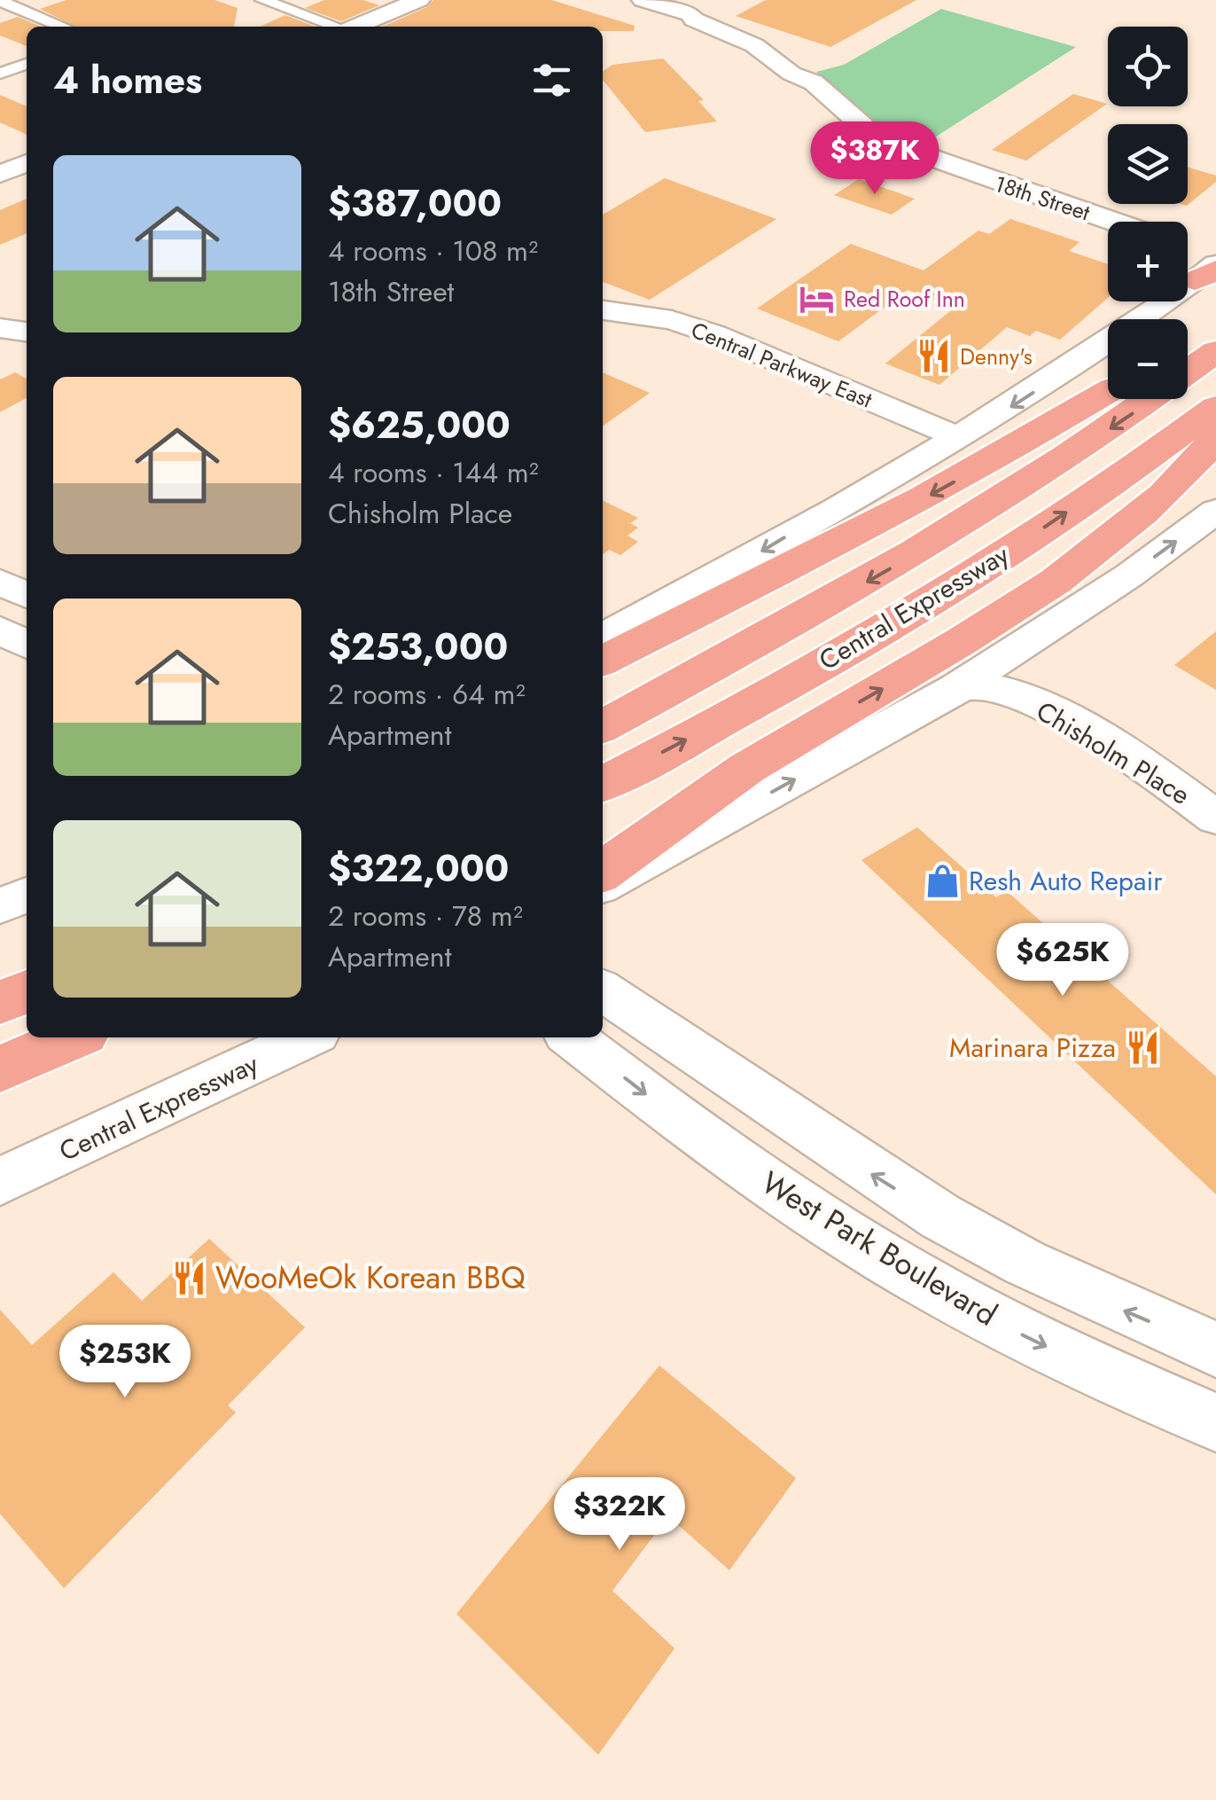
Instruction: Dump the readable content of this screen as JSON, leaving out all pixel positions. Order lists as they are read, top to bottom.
{
  "streets": {
    "highway": ["Central Expressway"],
    "main road": [
      "18th Street",
      "Central Parkway East",
      "Chisholm Place",
      "West Park Boulevard"
    ]
  },
  "places": {
    "hotel": ["Red Roof Inn"],
    "restaurant": ["Denny's", "Marinara Pizza", "WooMeOk Korean BBQ"],
    "shop": ["Resh Auto Repair"]
  },
  "page": {
    "map_buttons": ["+", "−"],
    "heading": "4 homes",
    "price": [
      "$387K",
      "$625K",
      "$253K",
      "$322K"
    ],
    "list": [
      {
        "name": "$387,000",
        "note": "4 rooms · 108 m² · 18th Street"
      },
      {
        "name": "$625,000",
        "note": "4 rooms · 144 m² · Chisholm Place"
      },
      {
        "name": "$253,000",
        "note": "2 rooms · 64 m² · Apartment"
      },
      {
        "name": "$322,000",
        "note": "2 rooms · 78 m² · Apartment"
      }
    ]
  }
}
